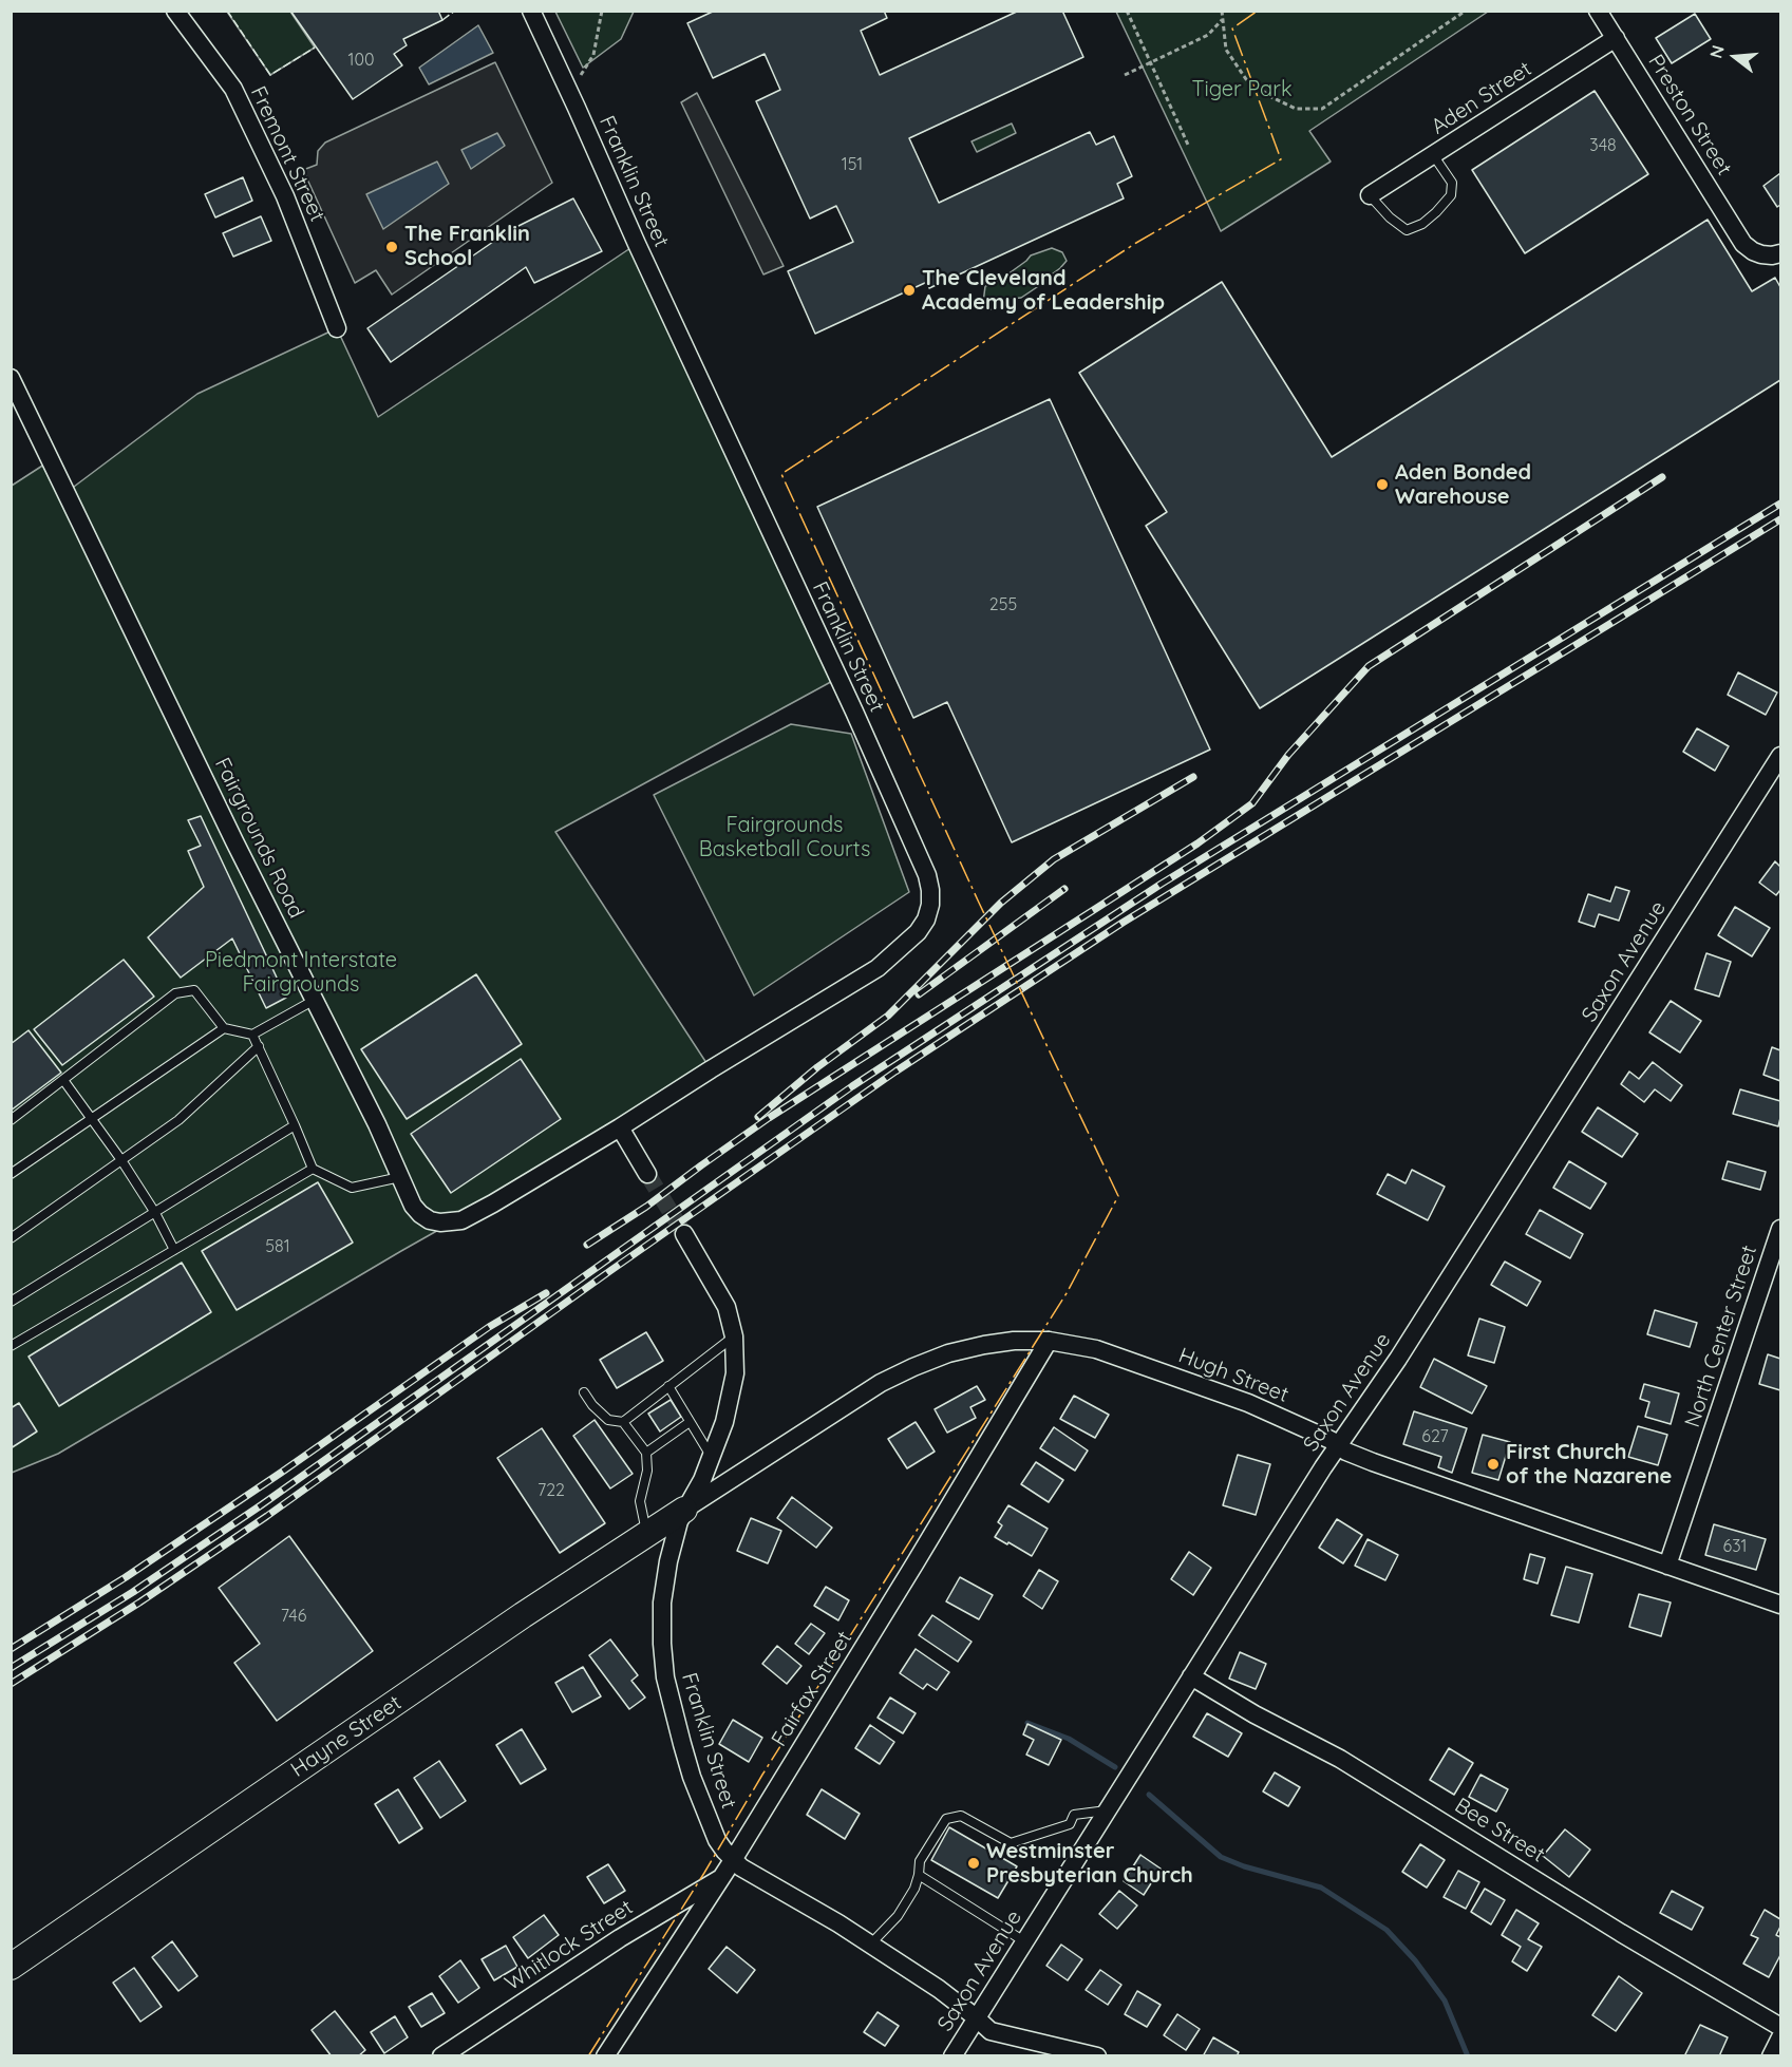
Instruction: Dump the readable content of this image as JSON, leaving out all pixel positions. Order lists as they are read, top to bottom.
{
  "streets": {
    "street": [
      "Aden Street",
      "Preston Street",
      "Fremont Street",
      "Franklin Street",
      "Fairgrounds Road",
      "Saxon Avenue",
      "North Center Street",
      "Hugh Street",
      "Fairfax Street",
      "Hayne Street",
      "Bee Street",
      "Whitlock Street"
    ]
  },
  "crossings": [
    ["Aden Street", "Preston Street"],
    ["Franklin Street", "Fairgrounds Road"],
    ["Franklin Street", "Saxon Avenue"],
    ["Franklin Street", "Hugh Street"],
    ["Franklin Street", "Fairfax Street"],
    ["Franklin Street", "Hayne Street"],
    ["Saxon Avenue", "Hugh Street"],
    ["Saxon Avenue", "Bee Street"],
    ["North Center Street", "Hugh Street"],
    ["Hugh Street", "Fairfax Street"],
    ["Hugh Street", "Hayne Street"],
    ["Fairfax Street", "Whitlock Street"]
  ],
  "parks": ["Tiger Park", "Fairgrounds Basketball Courts", "Piedmont Interstate Fairgrounds"],
  "places": [
    "The Franklin School",
    "The Cleveland Academy of Leadership",
    "Aden Bonded Warehouse",
    "First Church of the Nazarene",
    "Westminster Presbyterian Church"
  ],
  "house_numbers": [
    "100",
    "348",
    "151",
    "255",
    "581",
    "627",
    "722",
    "631",
    "746"
  ],
  "north": "left"
}
